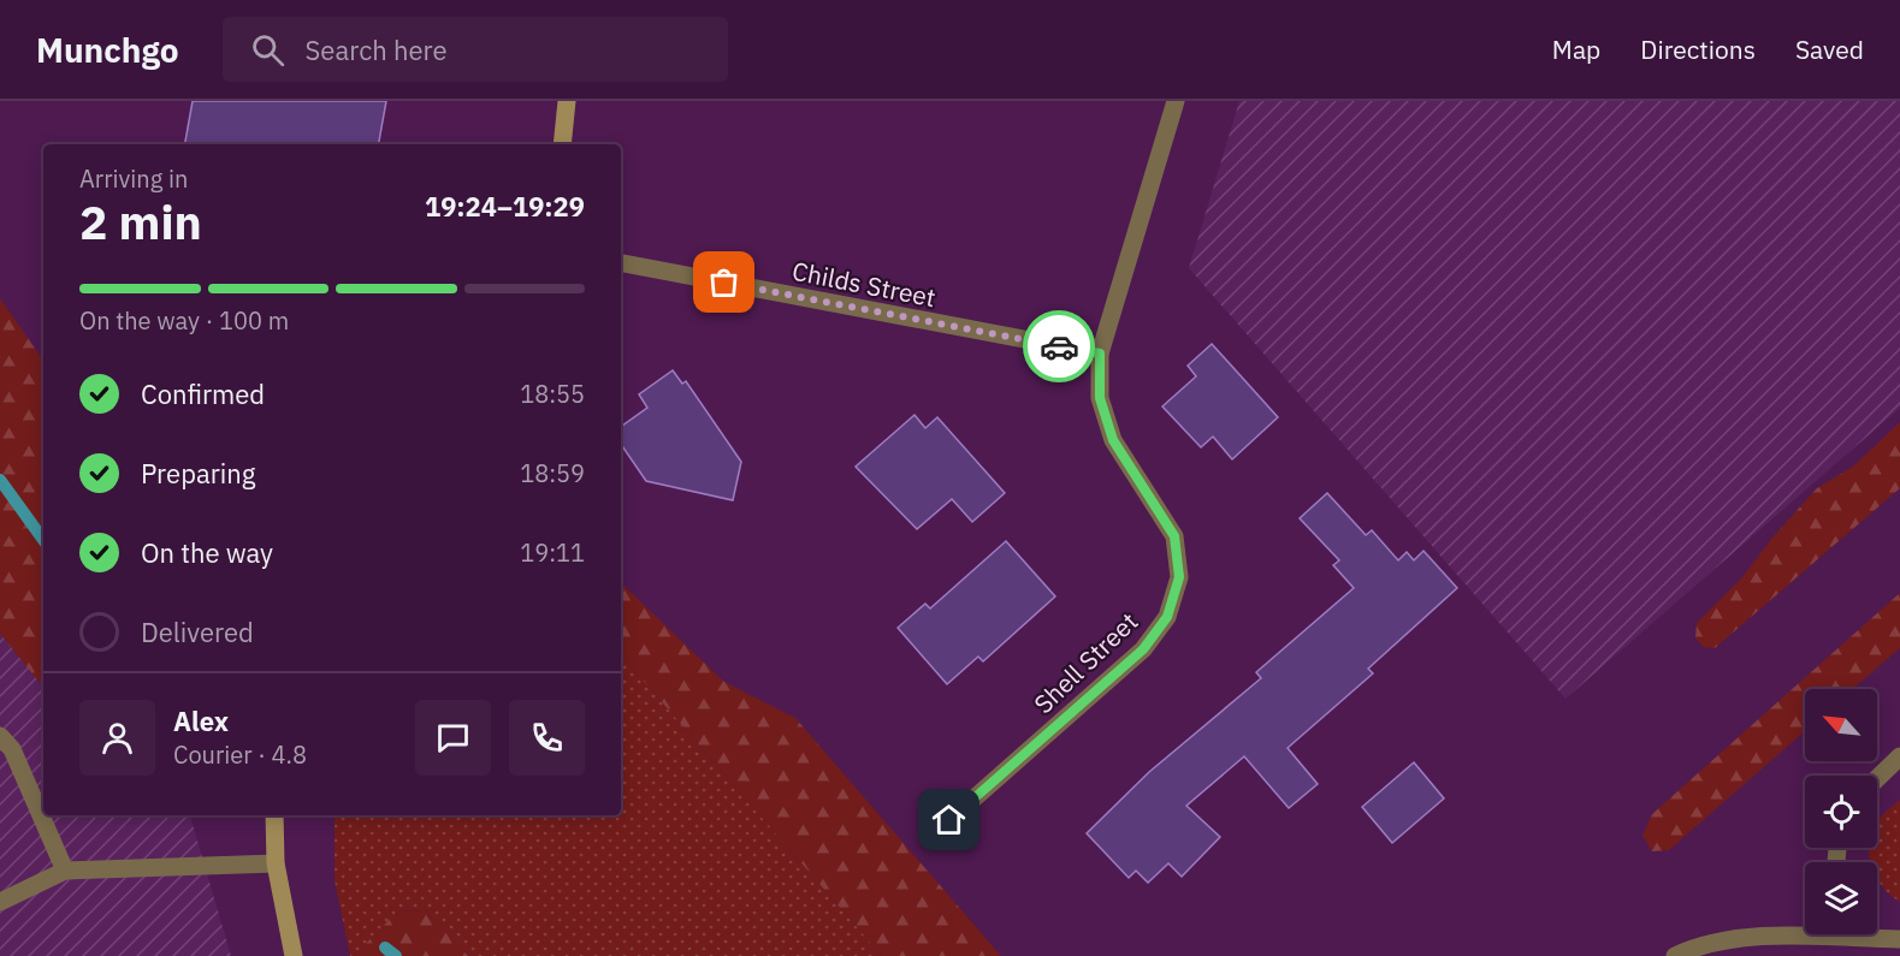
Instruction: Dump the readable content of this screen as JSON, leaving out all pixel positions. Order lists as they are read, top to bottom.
{
  "streets": {
    "street": ["Childs Street", "Shell Street"]
  },
  "crossings": [
    ["Childs Street", "Shell Street"]
  ],
  "north": "top left",
  "page": {
    "header": "Munchgo",
    "search": "Search here",
    "nav": ["Map", "Directions", "Saved"],
    "heading": ["2 min", "Arriving in", "19:24–19:29"],
    "panel": ["Alex", "Courier · 4.8"],
    "bar": "On the way · 100 m",
    "list": [
      ["Confirmed", "18:55"],
      ["Preparing", "18:59"],
      ["On the way", "19:11"],
      "Delivered"
    ]
  }
}
